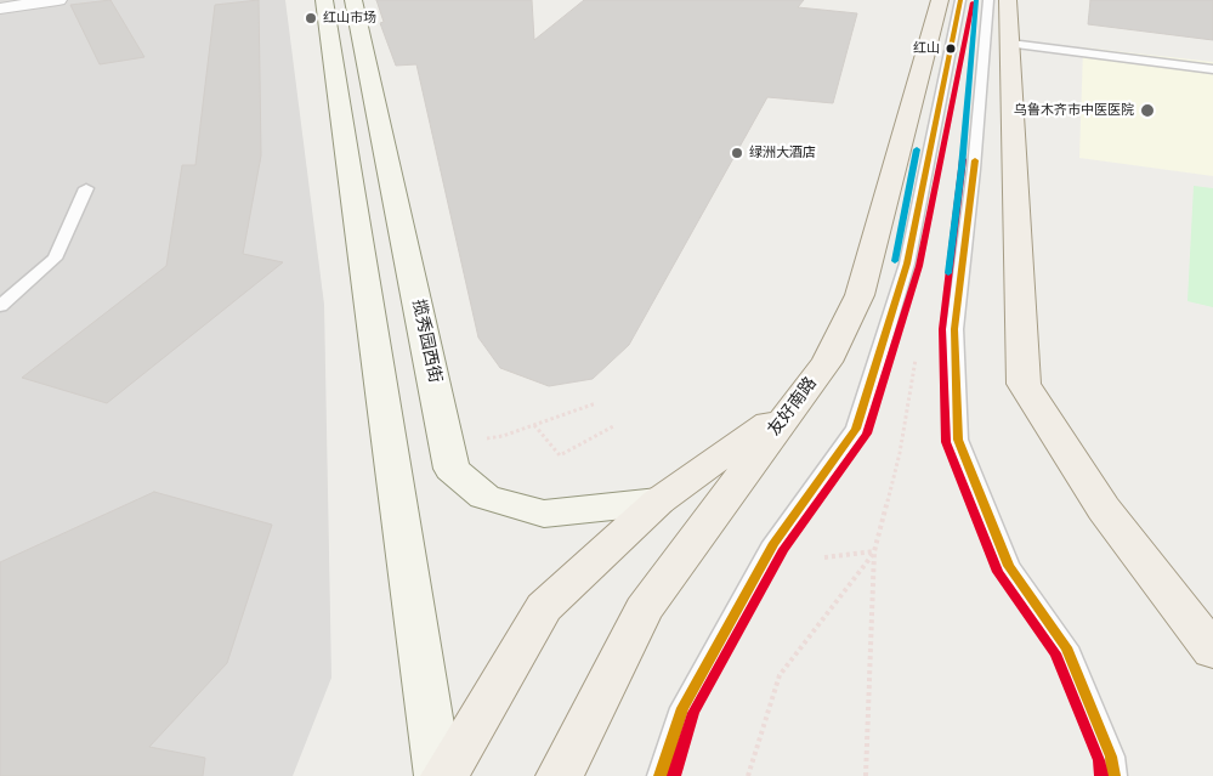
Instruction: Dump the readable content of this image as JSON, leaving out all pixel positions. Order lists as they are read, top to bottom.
{
  "streets": {
    "main road": ["友好南路"],
    "street": ["揽秀园西街"]
  },
  "places": [
    "红山市场",
    "红山",
    "乌鲁木齐市中医医院",
    "绿洲大酒店"
  ]
}
